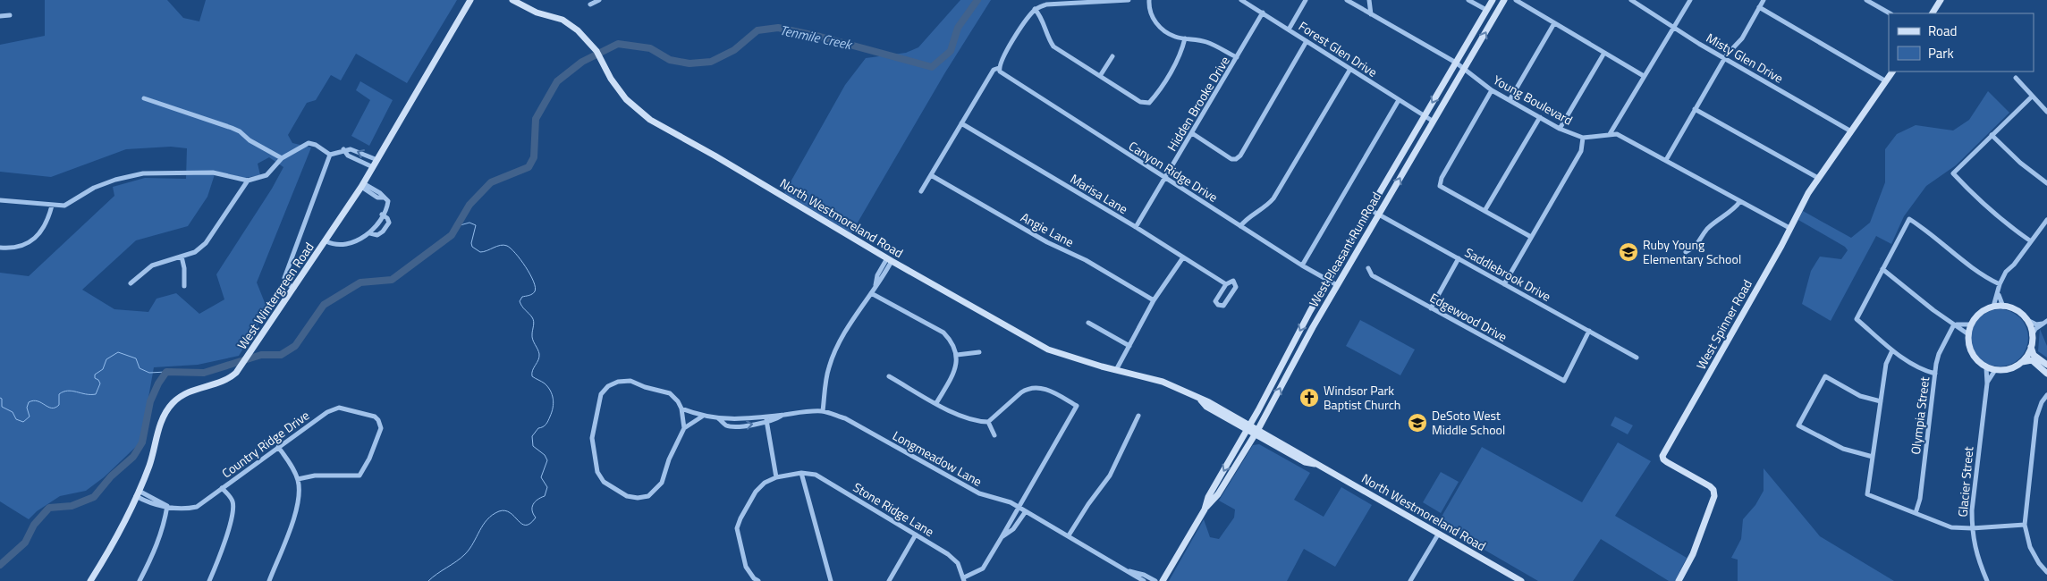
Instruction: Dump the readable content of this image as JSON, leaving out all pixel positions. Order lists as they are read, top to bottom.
{
  "streets": {
    "main road": [
      "North Westmoreland Road",
      "West Pleasant Run Road",
      "West Wintergreen Road",
      "West Spinner Road"
    ],
    "street": [
      "Forest Glen Drive",
      "Misty Glen Drive",
      "Young Boulevard",
      "Hidden Brooke Drive",
      "Canyon Ridge Drive",
      "Marisa Lane",
      "Angie Lane",
      "Saddlebrook Drive",
      "Edgewood Drive",
      "Olympia Street",
      "Country Ridge Drive",
      "Longmeadow Lane",
      "Glacier Street",
      "Stone Ridge Lane"
    ]
  },
  "crossings": [
    ["Forest Glen Drive", "Hidden Brooke Drive"],
    ["Forest Glen Drive", "West Pleasant Run Road"],
    ["Misty Glen Drive", "West Spinner Road"],
    ["Young Boulevard", "West Pleasant Run Road"],
    ["Young Boulevard", "West Spinner Road"],
    ["Hidden Brooke Drive", "Canyon Ridge Drive"],
    ["Hidden Brooke Drive", "Marisa Lane"],
    ["Canyon Ridge Drive", "West Pleasant Run Road"],
    ["North Westmoreland Road", "West Pleasant Run Road"],
    ["West Pleasant Run Road", "Saddlebrook Drive"],
    ["Saddlebrook Drive", "Edgewood Drive"],
    ["West Wintergreen Road", "Country Ridge Drive"]
  ],
  "water": ["Tenmile Creek"],
  "places": {
    "school or university": ["Ruby Young Elementary School", "DeSoto West Middle School"],
    "church": ["Windsor Park Baptist Church"]
  },
  "legend": ["Road", "Park"]
}
